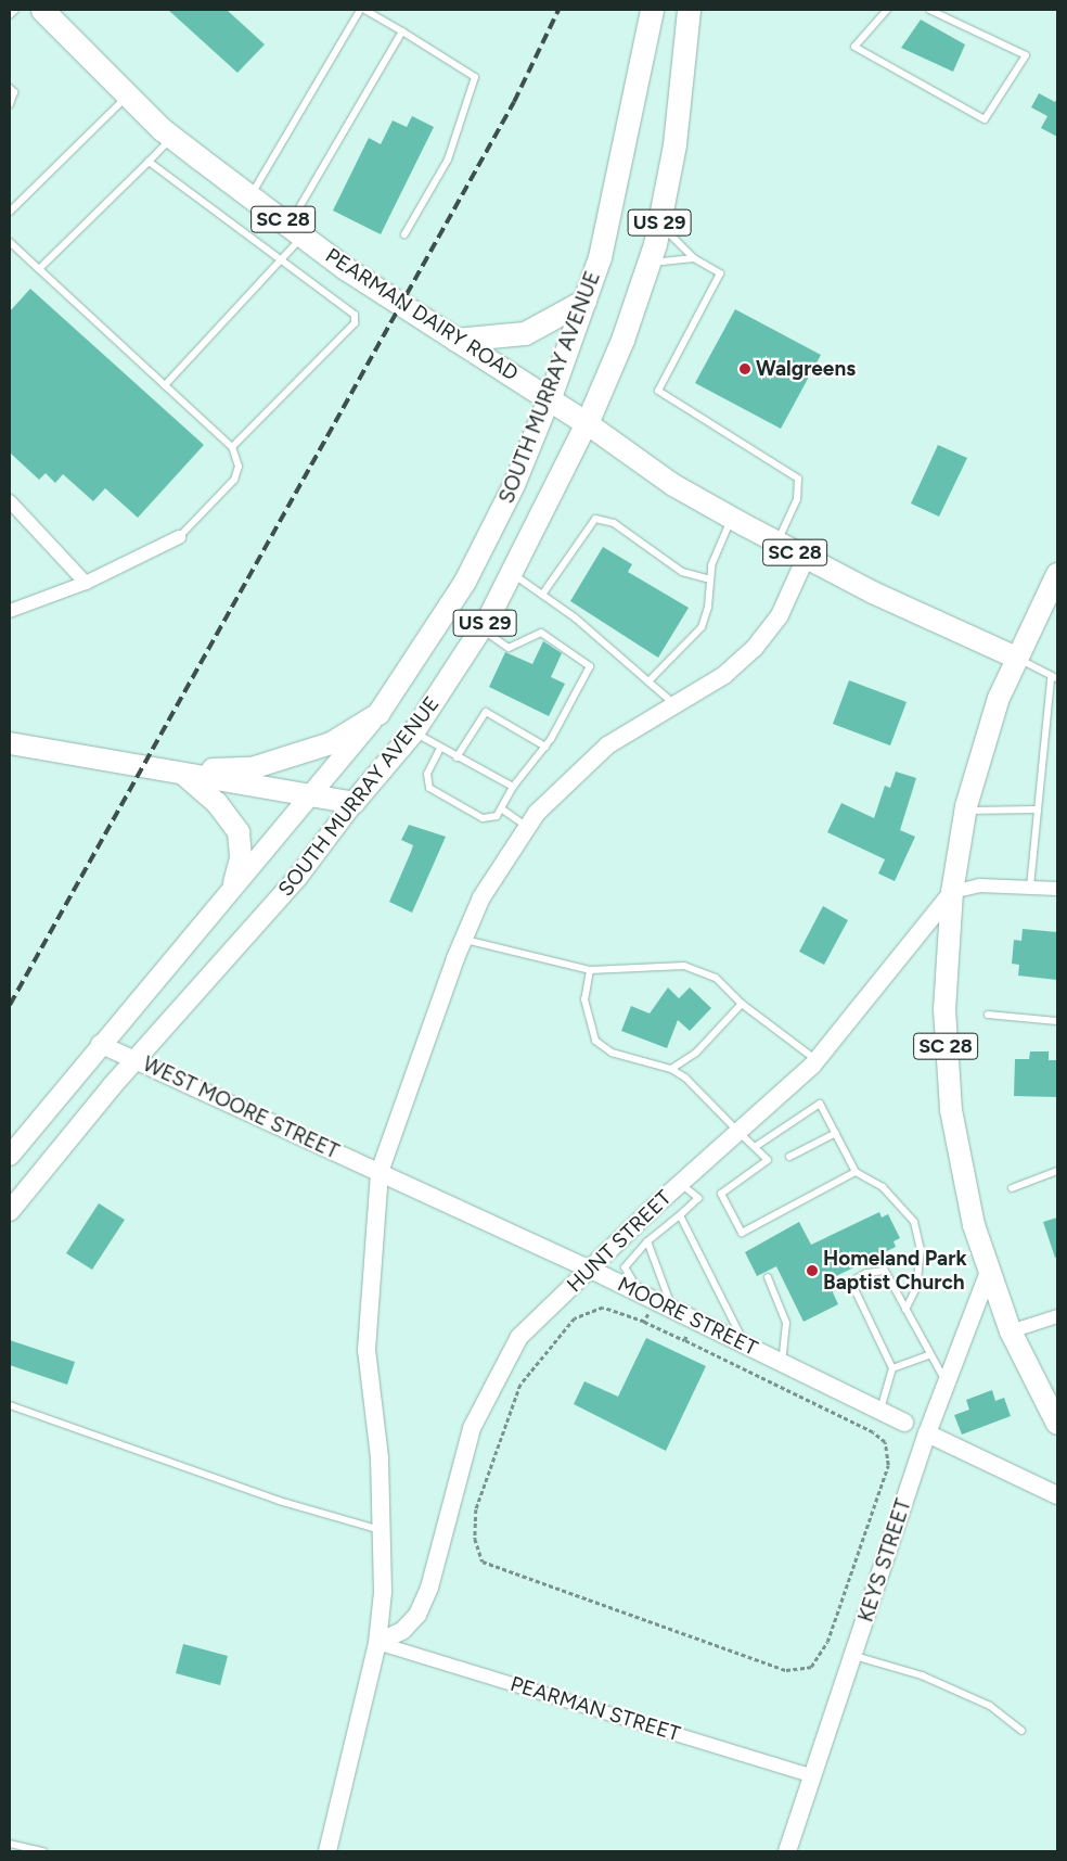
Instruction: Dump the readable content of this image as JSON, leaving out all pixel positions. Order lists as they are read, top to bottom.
{
  "streets": {
    "highway": [
      "SC 28",
      "US 29",
      "PEARMAN DAIRY ROAD",
      "SOUTH MURRAY AVENUE"
    ],
    "street": [
      "WEST MOORE STREET",
      "HUNT STREET",
      "MOORE STREET",
      "KEYS STREET",
      "PEARMAN STREET"
    ]
  },
  "crossings": [
    ["SC 28", "PEARMAN DAIRY ROAD"],
    ["SC 28", "SOUTH MURRAY AVENUE"],
    ["SC 28", "HUNT STREET"],
    ["SC 28", "KEYS STREET"],
    ["US 29", "SOUTH MURRAY AVENUE"],
    ["PEARMAN DAIRY ROAD", "SOUTH MURRAY AVENUE"],
    ["SOUTH MURRAY AVENUE", "WEST MOORE STREET"],
    ["WEST MOORE STREET", "MOORE STREET"],
    ["HUNT STREET", "MOORE STREET"],
    ["HUNT STREET", "PEARMAN STREET"],
    ["KEYS STREET", "PEARMAN STREET"]
  ],
  "places": ["Walgreens", "Homeland Park Baptist Church"]
}
